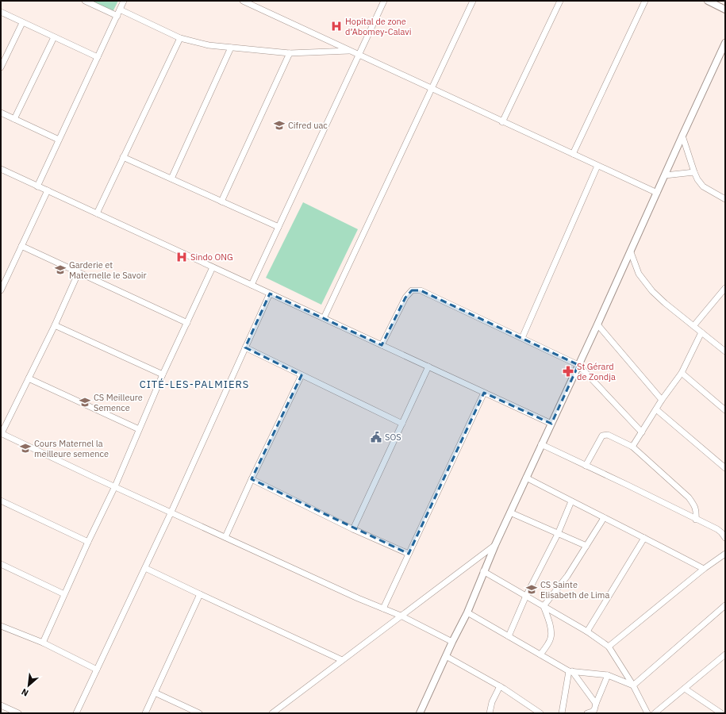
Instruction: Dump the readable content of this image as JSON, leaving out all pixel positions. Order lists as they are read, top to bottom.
{
  "districts": ["CITÉ-LES-PALMIERS"],
  "places": {
    "hospital": ["Hopital de zone d’Abomey-Calavi", "Sindo ONG"],
    "school or university": [
      "Cifred uac",
      "Garderie et Maternelle le Savoir",
      "CS Meilleure Semence",
      "Cours Maternel la meilleure semence",
      "CS Sainte Elisabeth de Lima"
    ],
    "pharmacy": ["St Gérard de Zondja"],
    "public building": ["SOS"]
  },
  "north": "bottom left"
}
